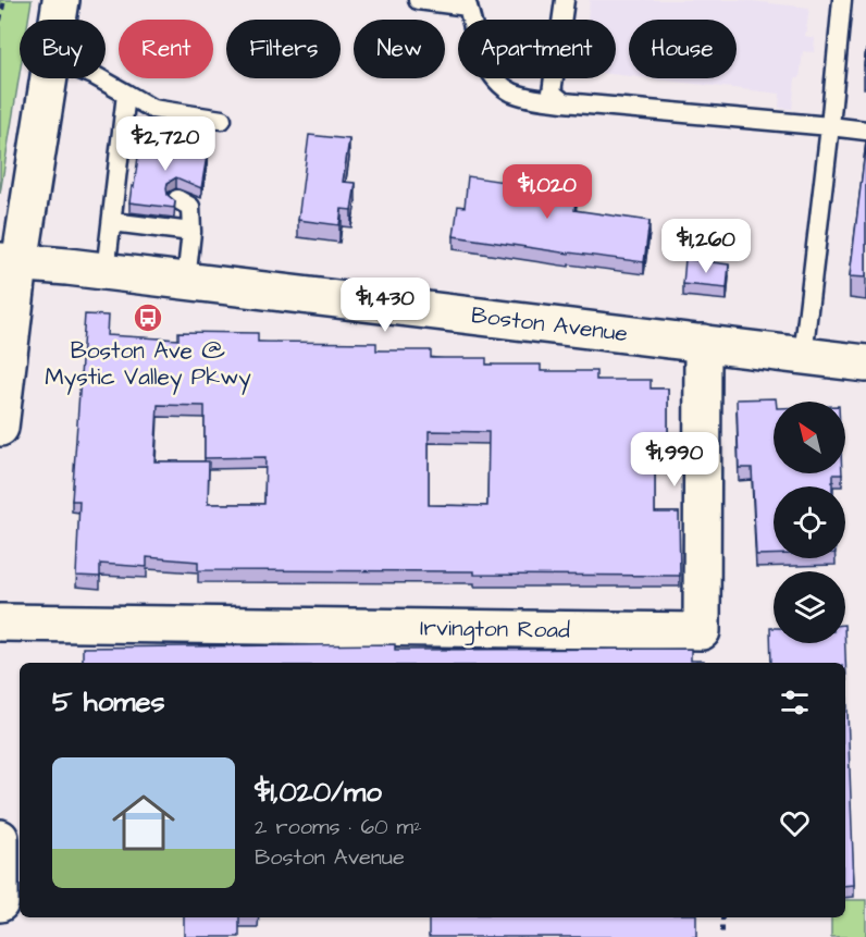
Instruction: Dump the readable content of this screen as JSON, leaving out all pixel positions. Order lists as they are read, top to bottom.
{
  "streets": {
    "main road": ["Boston Avenue", "Irvington Road"]
  },
  "crossings": [
    ["Boston Avenue", "Irvington Road"]
  ],
  "places": {
    "bus stop": ["Boston Ave @ Mystic Valley Pkwy"]
  },
  "north": "top left",
  "page": {
    "chip": [
      "Buy",
      "Rent",
      "Filters",
      "New",
      "Apartment",
      "House"
    ],
    "price": [
      "$2,720",
      "$1,020",
      "$1,260",
      "$1,430",
      "$1,990"
    ],
    "heading": "5 homes",
    "list": [
      {
        "name": "$1,020/mo",
        "note": "2 rooms · 60 m² · Boston Avenue"
      }
    ]
  }
}
